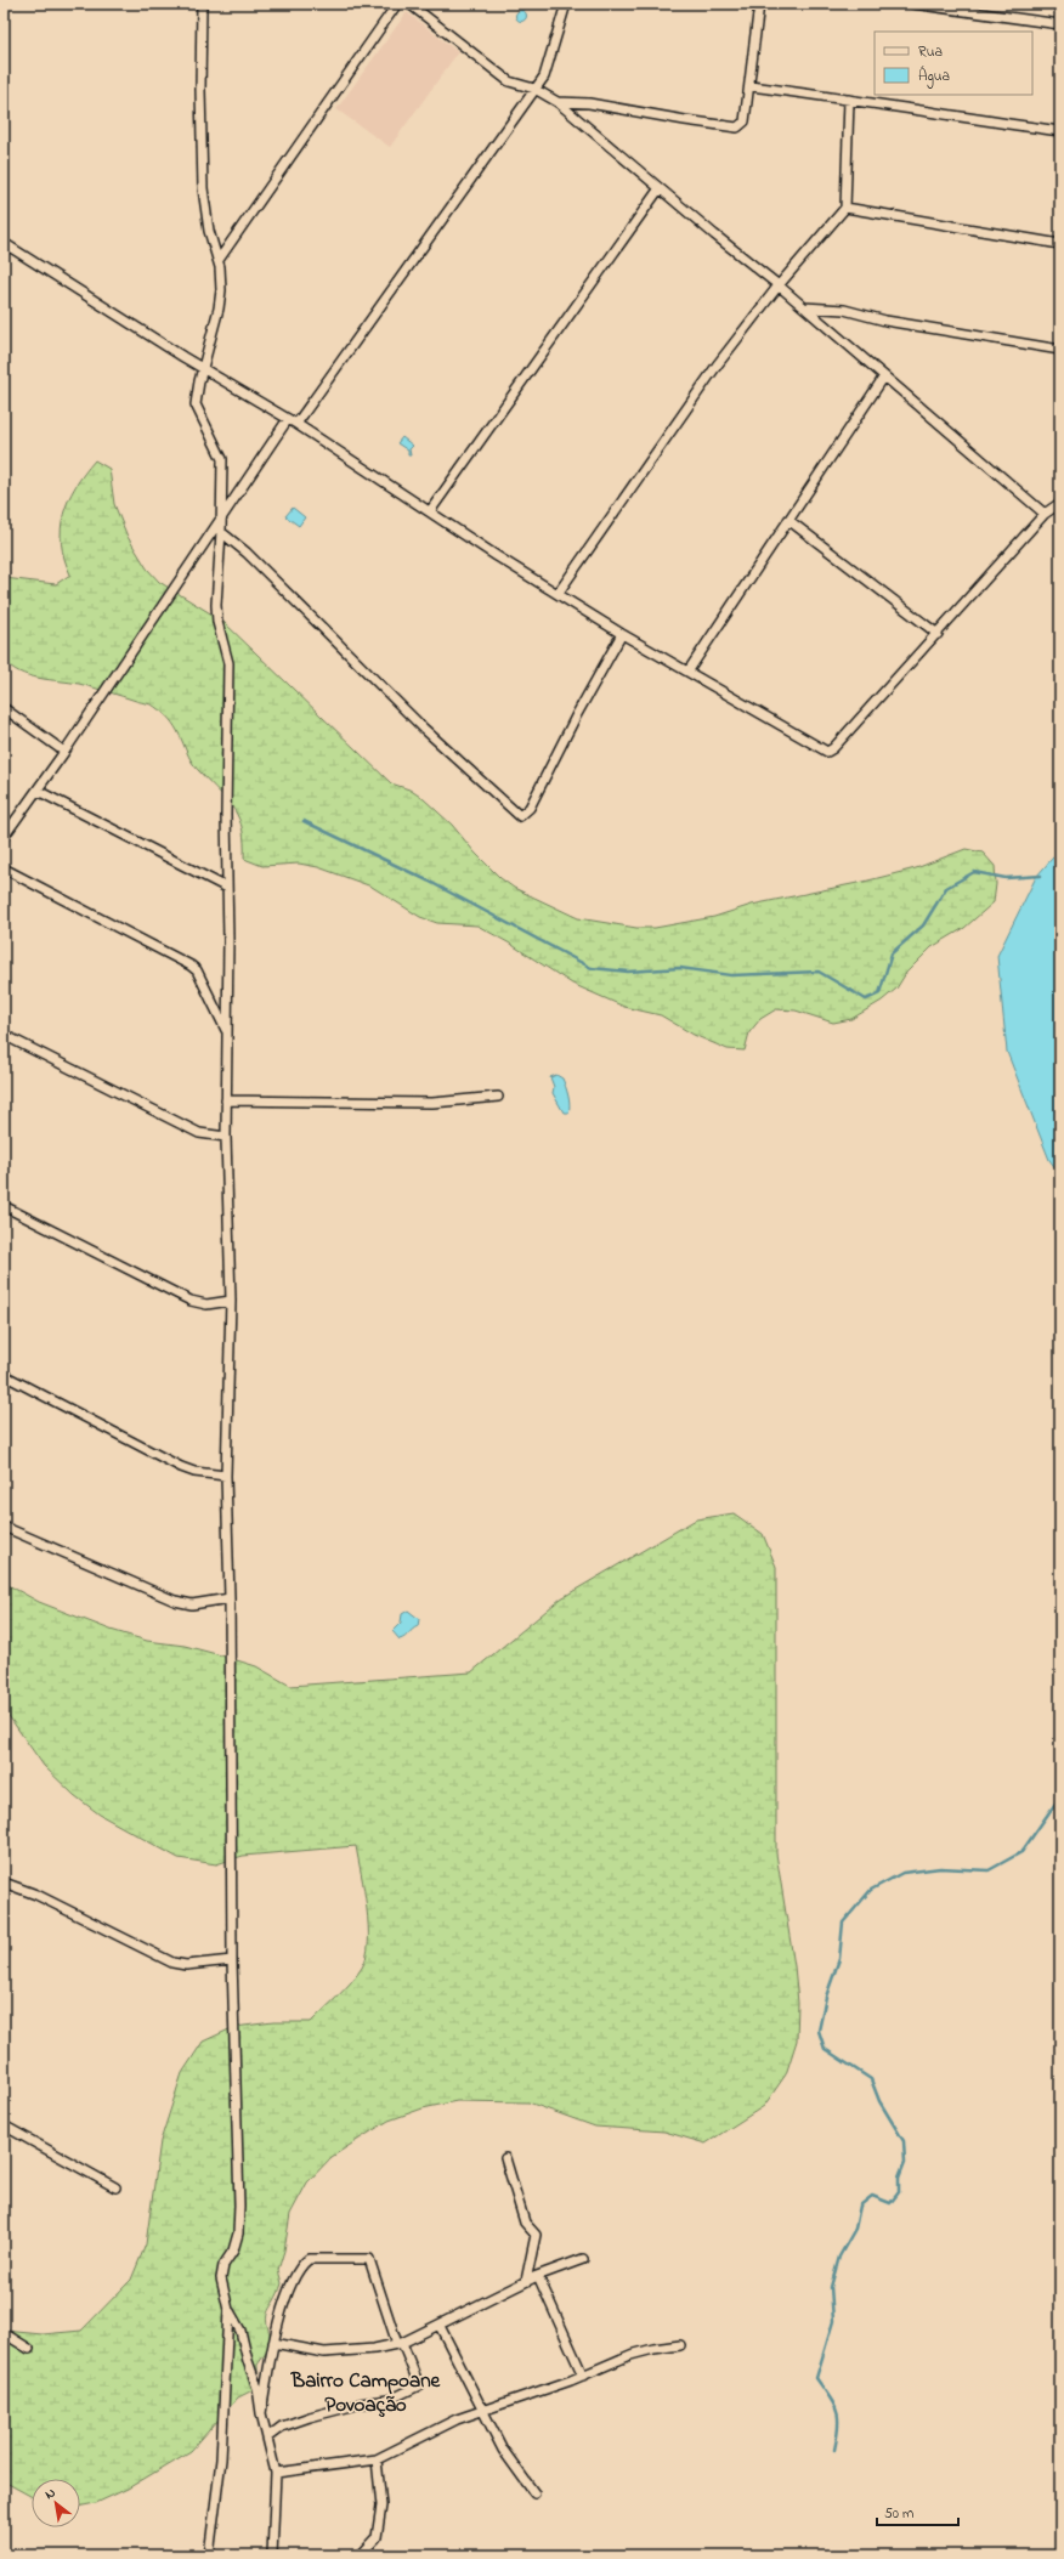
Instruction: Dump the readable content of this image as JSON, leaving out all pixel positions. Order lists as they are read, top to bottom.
{
  "districts": ["Bairro Campoane Povoação"],
  "legend": ["Rua", "Água"],
  "scale_bar": "50 m",
  "north": "top left"
}
